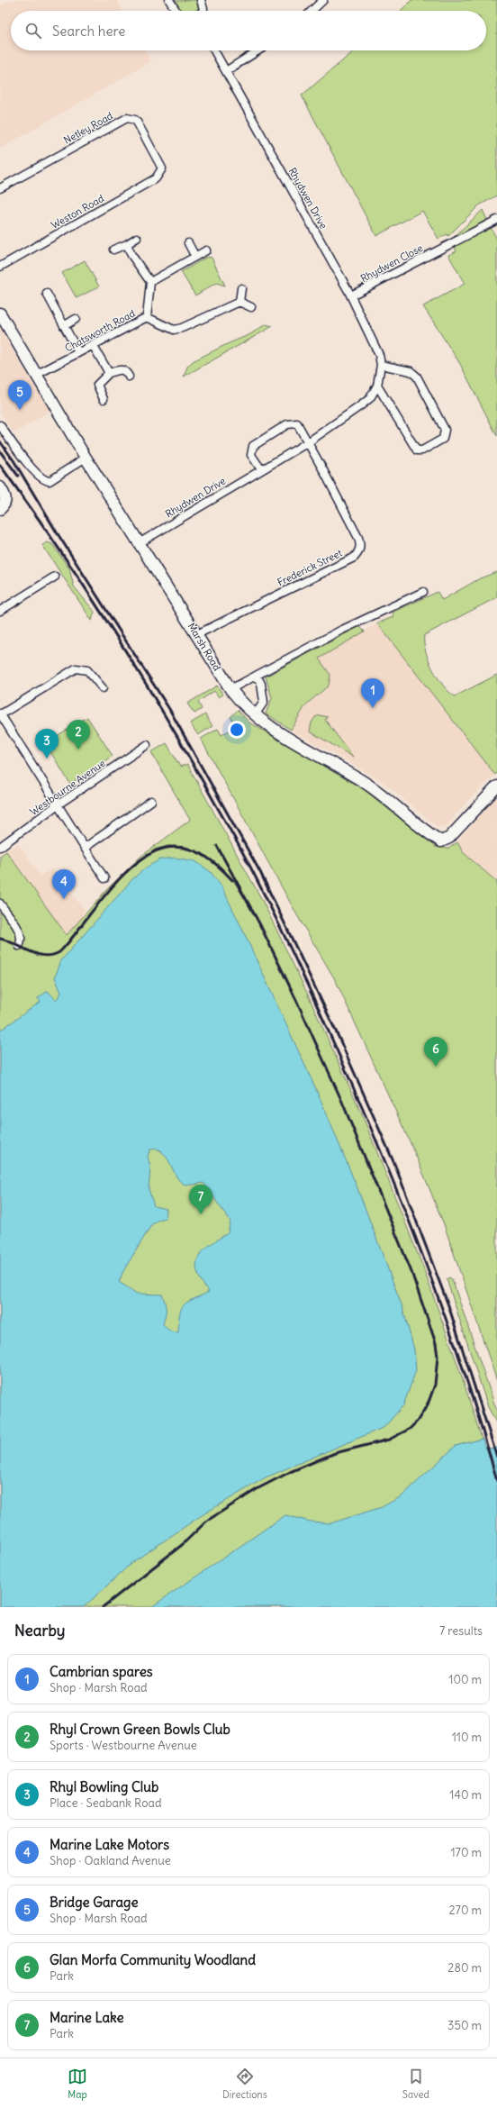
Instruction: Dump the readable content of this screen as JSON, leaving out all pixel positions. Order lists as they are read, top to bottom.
{
  "streets": {
    "street": [
      "Netley Road",
      "Rhydwen Drive",
      "Weston Road",
      "Rhydwen Close",
      "Chatsworth Road",
      "Frederick Street",
      "Marsh Road",
      "Westbourne Avenue"
    ]
  },
  "crossings": [
    ["Netley Road", "Weston Road"],
    ["Rhydwen Drive", "Rhydwen Close"],
    ["Rhydwen Drive", "Frederick Street"],
    ["Rhydwen Drive", "Marsh Road"],
    ["Chatsworth Road", "Marsh Road"],
    ["Frederick Street", "Marsh Road"]
  ],
  "page": {
    "search": "Search here",
    "pins": [
      "5",
      "1",
      "2",
      "3",
      "4",
      "6",
      "7"
    ],
    "heading": ["Nearby", "7 results"],
    "list": [
      {
        "mark": "1",
        "name": "Cambrian spares",
        "note": "Shop · Marsh Road",
        "value": "100 m"
      },
      {
        "mark": "2",
        "name": "Rhyl Crown Green Bowls Club",
        "note": "Sports · Westbourne Avenue",
        "value": "110 m"
      },
      {
        "mark": "3",
        "name": "Rhyl Bowling Club",
        "note": "Place · Seabank Road",
        "value": "140 m"
      },
      {
        "mark": "4",
        "name": "Marine Lake Motors",
        "note": "Shop · Oakland Avenue",
        "value": "170 m"
      },
      {
        "mark": "5",
        "name": "Bridge Garage",
        "note": "Shop · Marsh Road",
        "value": "270 m"
      },
      {
        "mark": "6",
        "name": "Glan Morfa Community Woodland",
        "note": "Park",
        "value": "280 m"
      },
      {
        "mark": "7",
        "name": "Marine Lake",
        "note": "Park",
        "value": "350 m"
      }
    ],
    "nav": ["Map", "Directions", "Saved"]
  }
}
